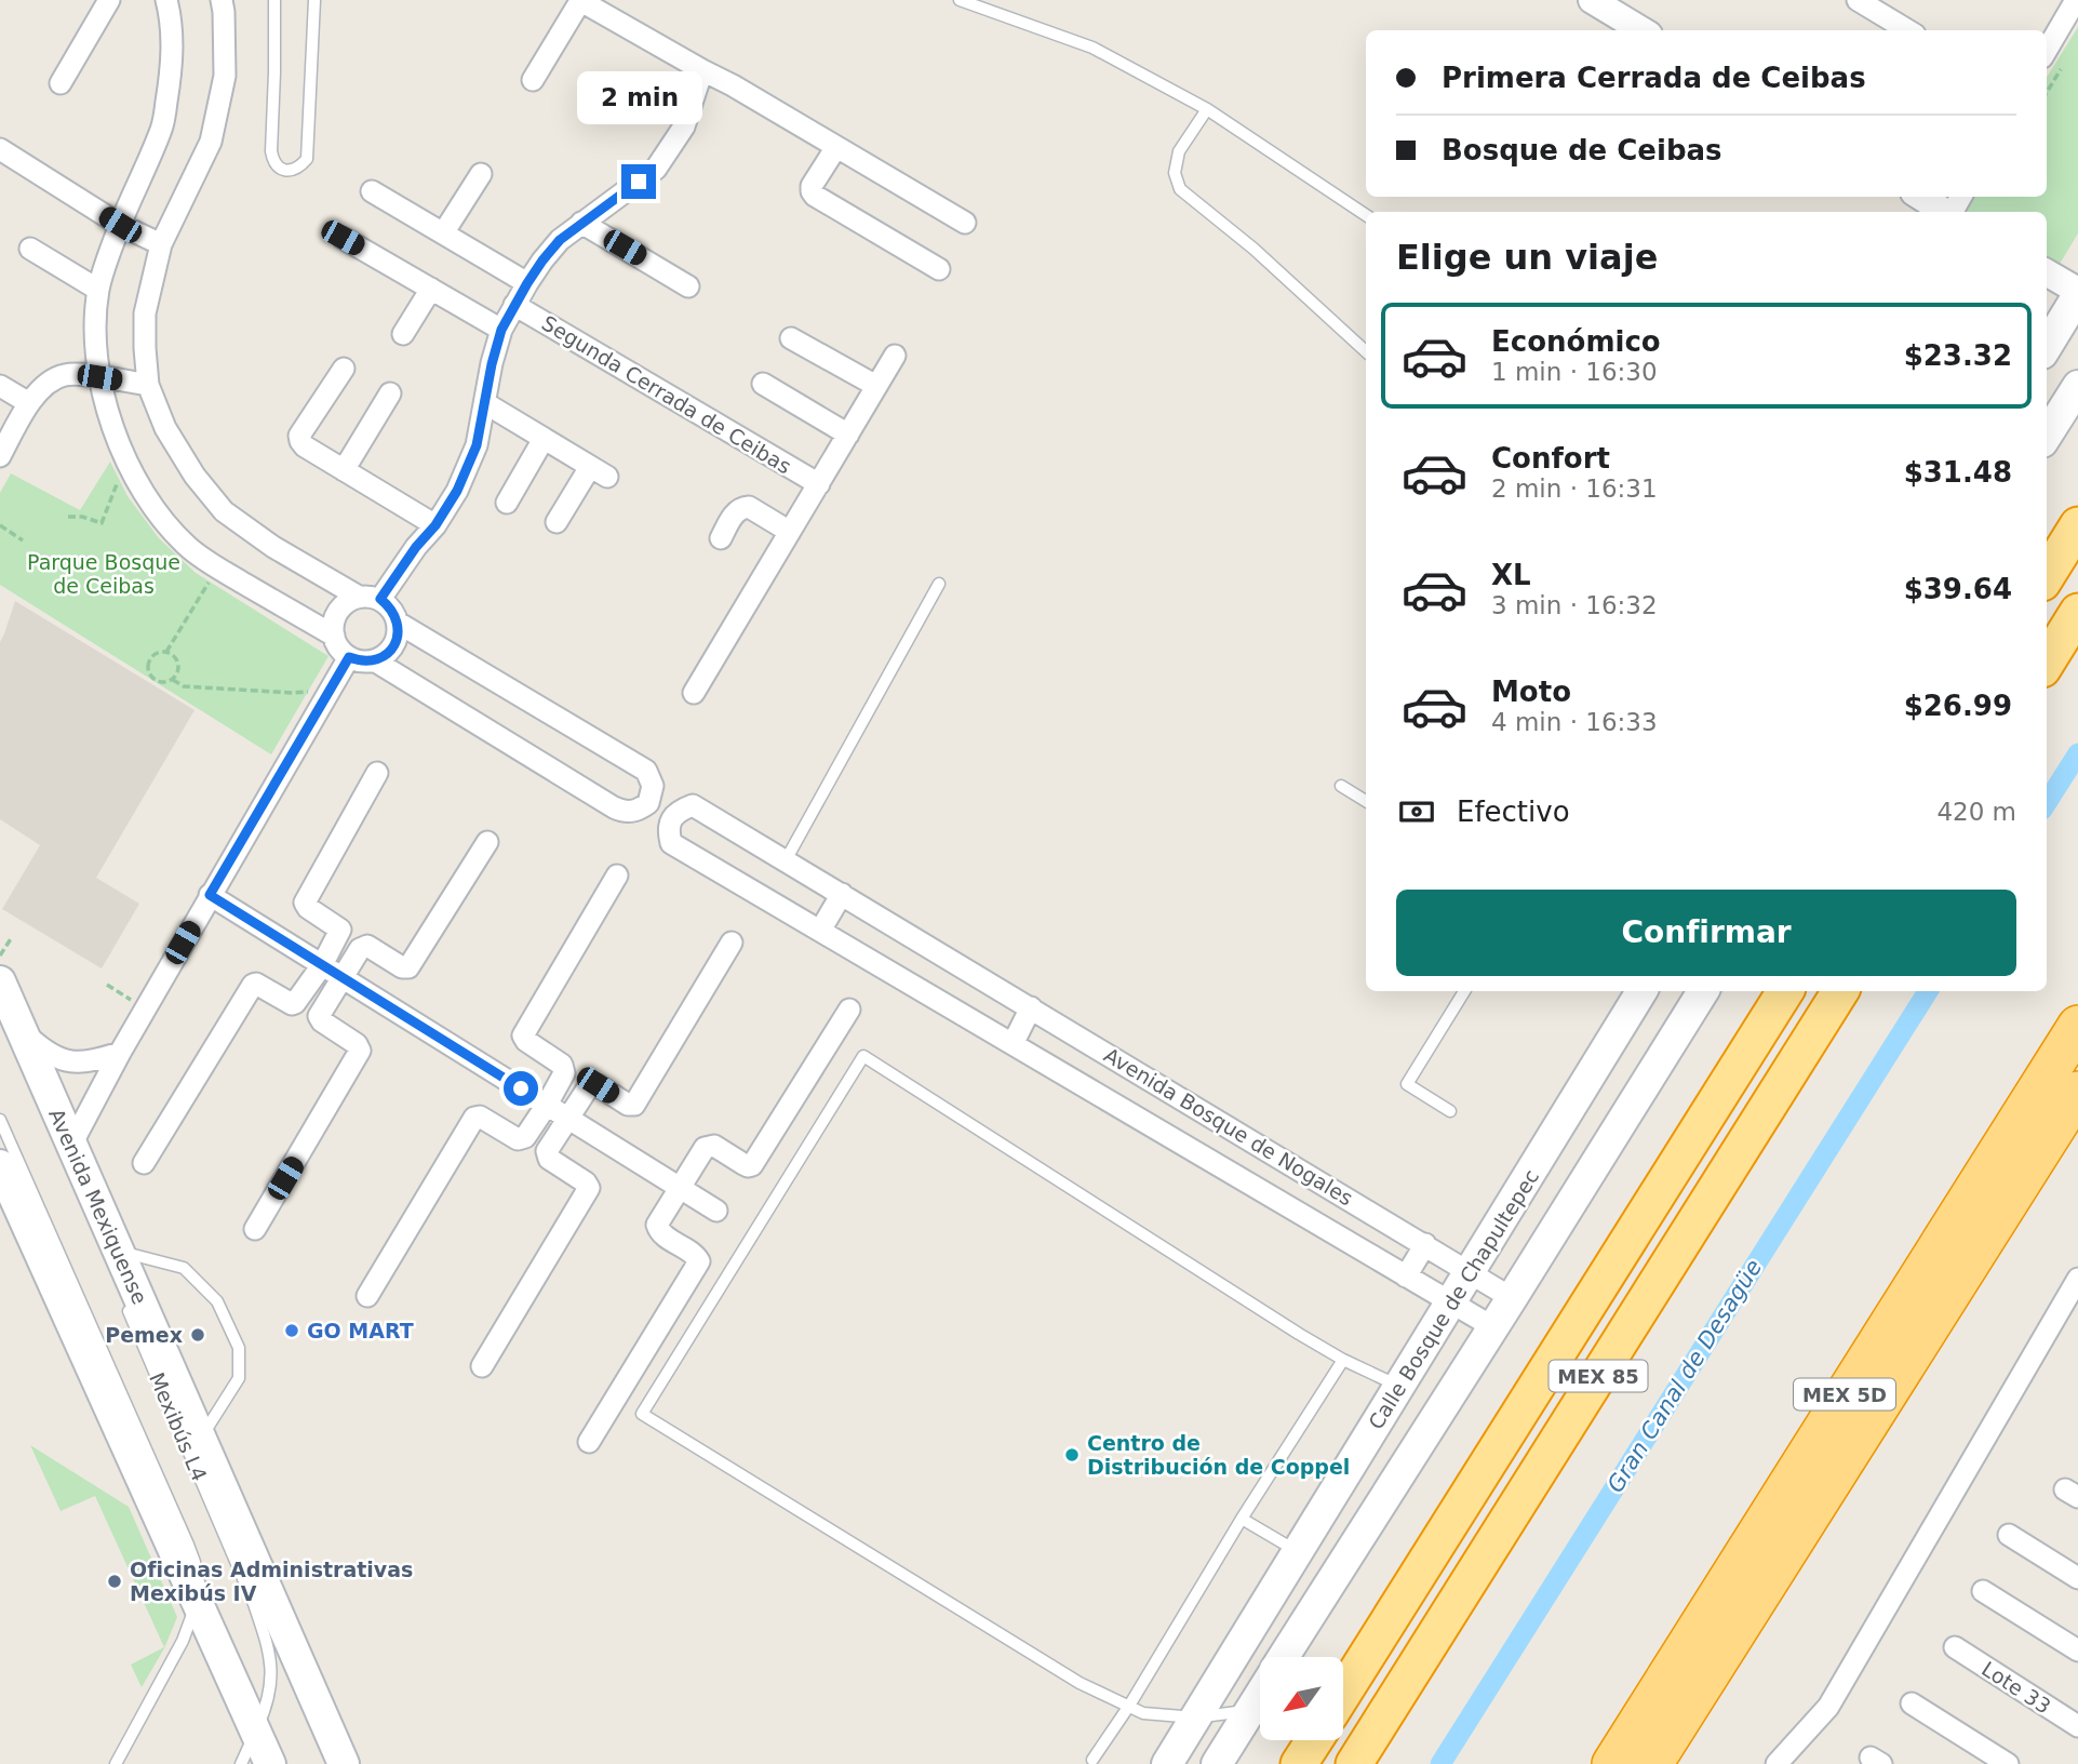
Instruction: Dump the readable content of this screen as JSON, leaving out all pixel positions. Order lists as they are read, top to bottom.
{
  "streets": {
    "highway": ["MEX 85", "MEX 5D"],
    "main road": ["Avenida Mexiquense", "Calle Bosque de Chapultepec"],
    "street": ["Segunda Cerrada de Ceibas", "Avenida Bosque de Nogales", "Lote 33"],
    "lane": ["Mexibús L4"]
  },
  "crossings": [
    ["Avenida Bosque de Nogales", "Calle Bosque de Chapultepec"]
  ],
  "water": ["Gran Canal de Desagüe"],
  "parks": ["Parque Bosque de Ceibas"],
  "places": [
    "GO MART",
    "Pemex",
    "Centro de Distribución de Coppel",
    "Oficinas Administrativas Mexibús IV"
  ],
  "north": "bottom left",
  "page": {
    "banner": ["Primera Cerrada de Ceibas", "Bosque de Ceibas"],
    "bubble": "2 min",
    "heading": "Elige un viaje",
    "list": [
      {
        "name": "Económico",
        "note": "1 min · 16:30",
        "value": "$23.32"
      },
      {
        "name": "Confort",
        "note": "2 min · 16:31",
        "value": "$31.48"
      },
      {
        "name": "XL",
        "note": "3 min · 16:32",
        "value": "$39.64"
      },
      {
        "name": "Moto",
        "note": "4 min · 16:33",
        "value": "$26.99"
      }
    ],
    "pay": ["Efectivo", "420 m"],
    "buttons": "Confirmar"
  }
}
